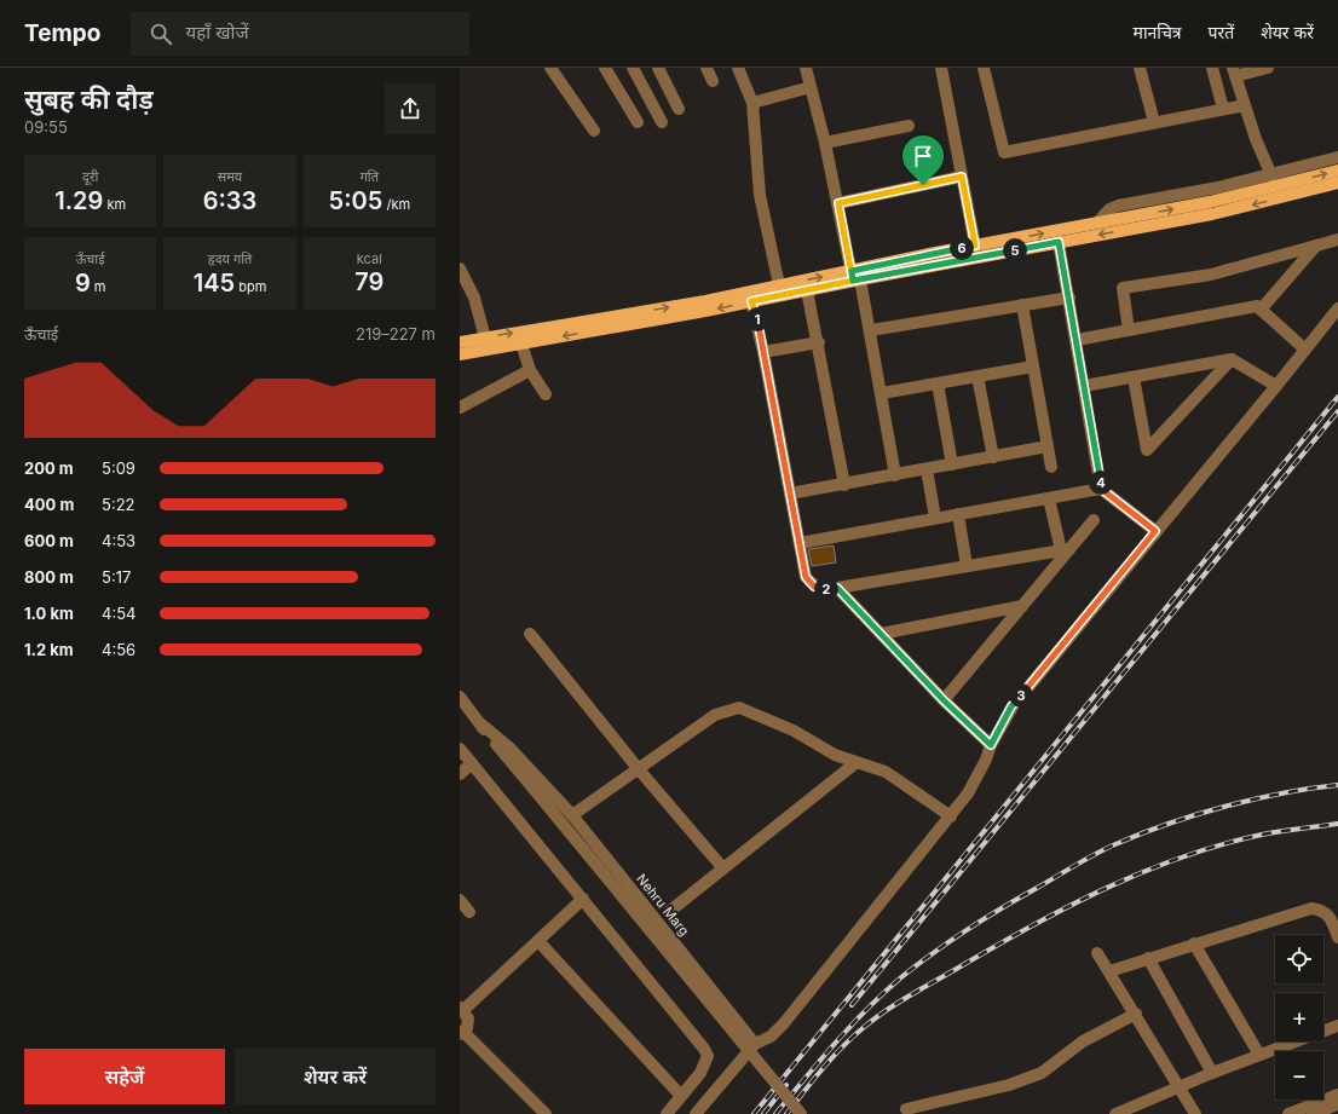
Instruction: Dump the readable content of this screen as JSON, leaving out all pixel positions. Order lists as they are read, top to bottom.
{
  "streets": {
    "street": ["Nehru Marg"]
  },
  "page": {
    "header": "Tempo",
    "search": "यहाँ खोजें",
    "nav": ["मानचित्र", "परतें", "शेयर करें"],
    "heading": ["सुबह की दौड़", "09:55"],
    "stats": [
      ["दूरी", "1.29 km"],
      ["समय", "6:33"],
      ["गति", "5:05 /km"],
      ["ऊँचाई", "9 m"],
      ["हृदय गति", "145 bpm"],
      ["kcal", "79"]
    ],
    "pins": [
      "6",
      "5",
      "1",
      "4",
      "2",
      "3"
    ],
    "chart": ["ऊँचाई", "219–227 m"],
    "list": [
      {
        "name": "200 m",
        "note": "5:09"
      },
      {
        "name": "400 m",
        "note": "5:22"
      },
      {
        "name": "600 m",
        "note": "4:53"
      },
      {
        "name": "800 m",
        "note": "5:17"
      },
      {
        "name": "1.0 km",
        "note": "4:54"
      },
      {
        "name": "1.2 km",
        "note": "4:56"
      }
    ],
    "map_buttons": ["+", "−"],
    "buttons": ["सहेजें", "शेयर करें"]
  }
}
